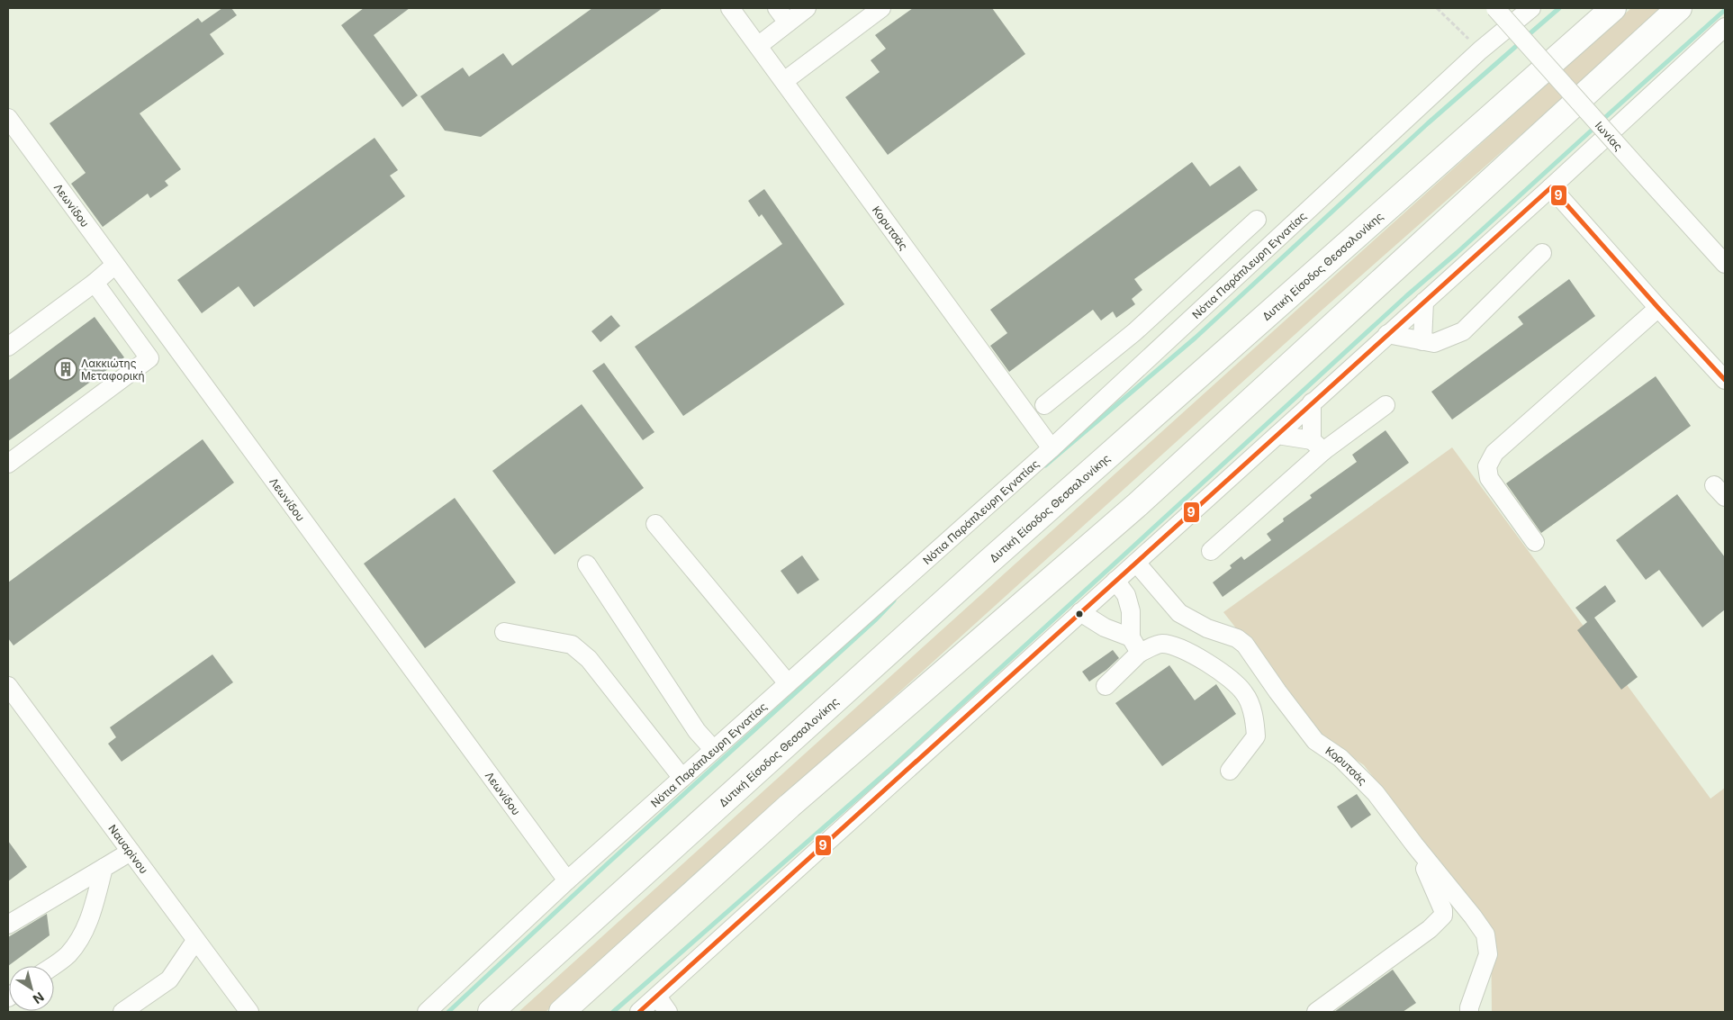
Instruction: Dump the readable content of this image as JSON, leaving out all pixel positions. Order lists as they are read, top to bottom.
{
  "streets": {
    "highway": ["Δυτική Είσοδος Θεσσαλονίκης"],
    "street": [
      "Ιωνίας",
      "Λεωνίδου",
      "Κορυτσάς",
      "Νότια Παράπλευρη Εγνατίας",
      "Ναυαρίνου"
    ]
  },
  "crossings": [
    ["Λεωνίδου", "Νότια Παράπλευρη Εγνατίας"],
    ["Κορυτσάς", "Νότια Παράπλευρη Εγνατίας"]
  ],
  "places": {
    "building": ["Λακκιώτης Μεταφορική"]
  },
  "lines": ["transit line 9"],
  "north": "bottom right"
}
